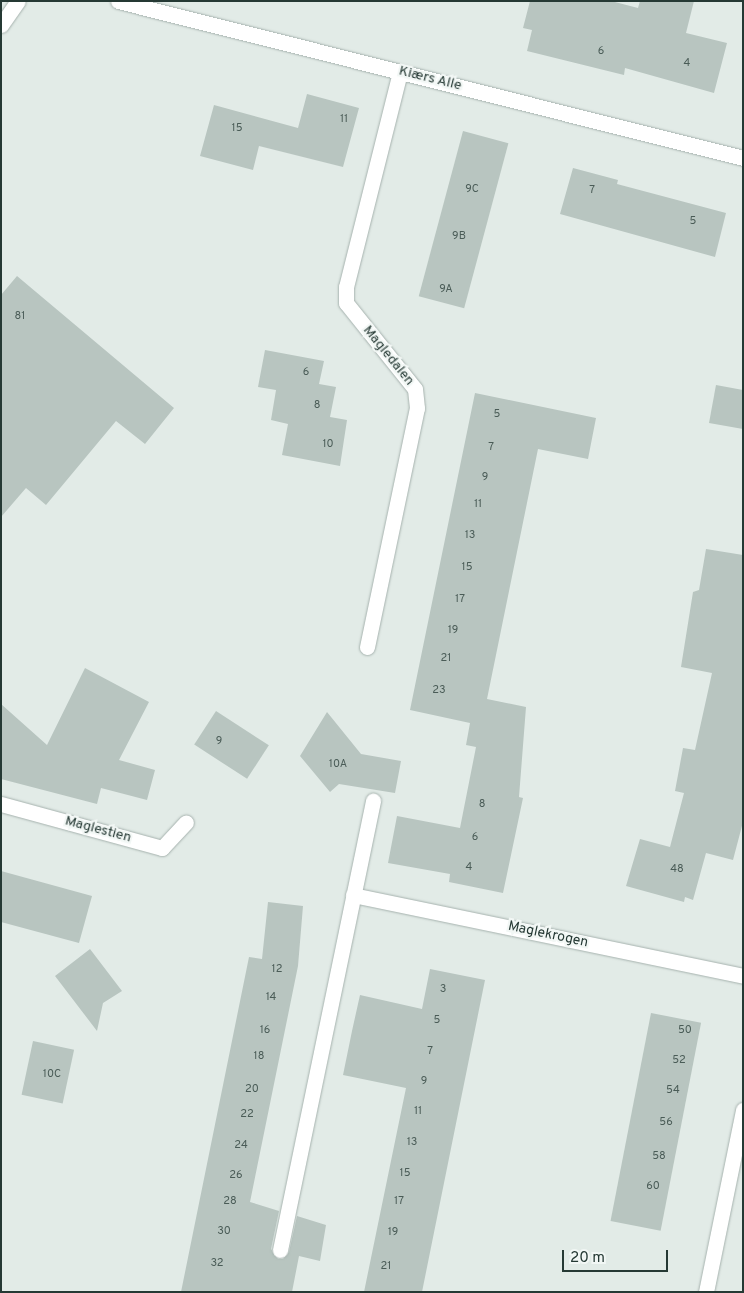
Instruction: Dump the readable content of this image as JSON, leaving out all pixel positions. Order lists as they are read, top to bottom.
{
  "streets": {
    "street": [
      "Kiærs Alle",
      "Magledalen",
      "Maglestien",
      "Maglekrogen"
    ]
  },
  "crossings": [
    ["Kiærs Alle", "Magledalen"]
  ],
  "house_numbers": [
    "6",
    "4",
    "11",
    "15",
    "9C",
    "7",
    "5",
    "9B",
    "9A",
    "81",
    "6",
    "8",
    "5",
    "10",
    "7",
    "9",
    "11",
    "13",
    "15",
    "17",
    "19",
    "21",
    "23",
    "9",
    "10A",
    "8",
    "6",
    "4",
    "48",
    "12",
    "3",
    "14",
    "5",
    "16",
    "50",
    "7",
    "18",
    "52",
    "10C",
    "9",
    "20",
    "54",
    "11",
    "22",
    "56",
    "13",
    "24",
    "58",
    "15",
    "26",
    "60",
    "28",
    "17",
    "30",
    "19",
    "32",
    "21"
  ],
  "scale_bar": "20 m"
}
